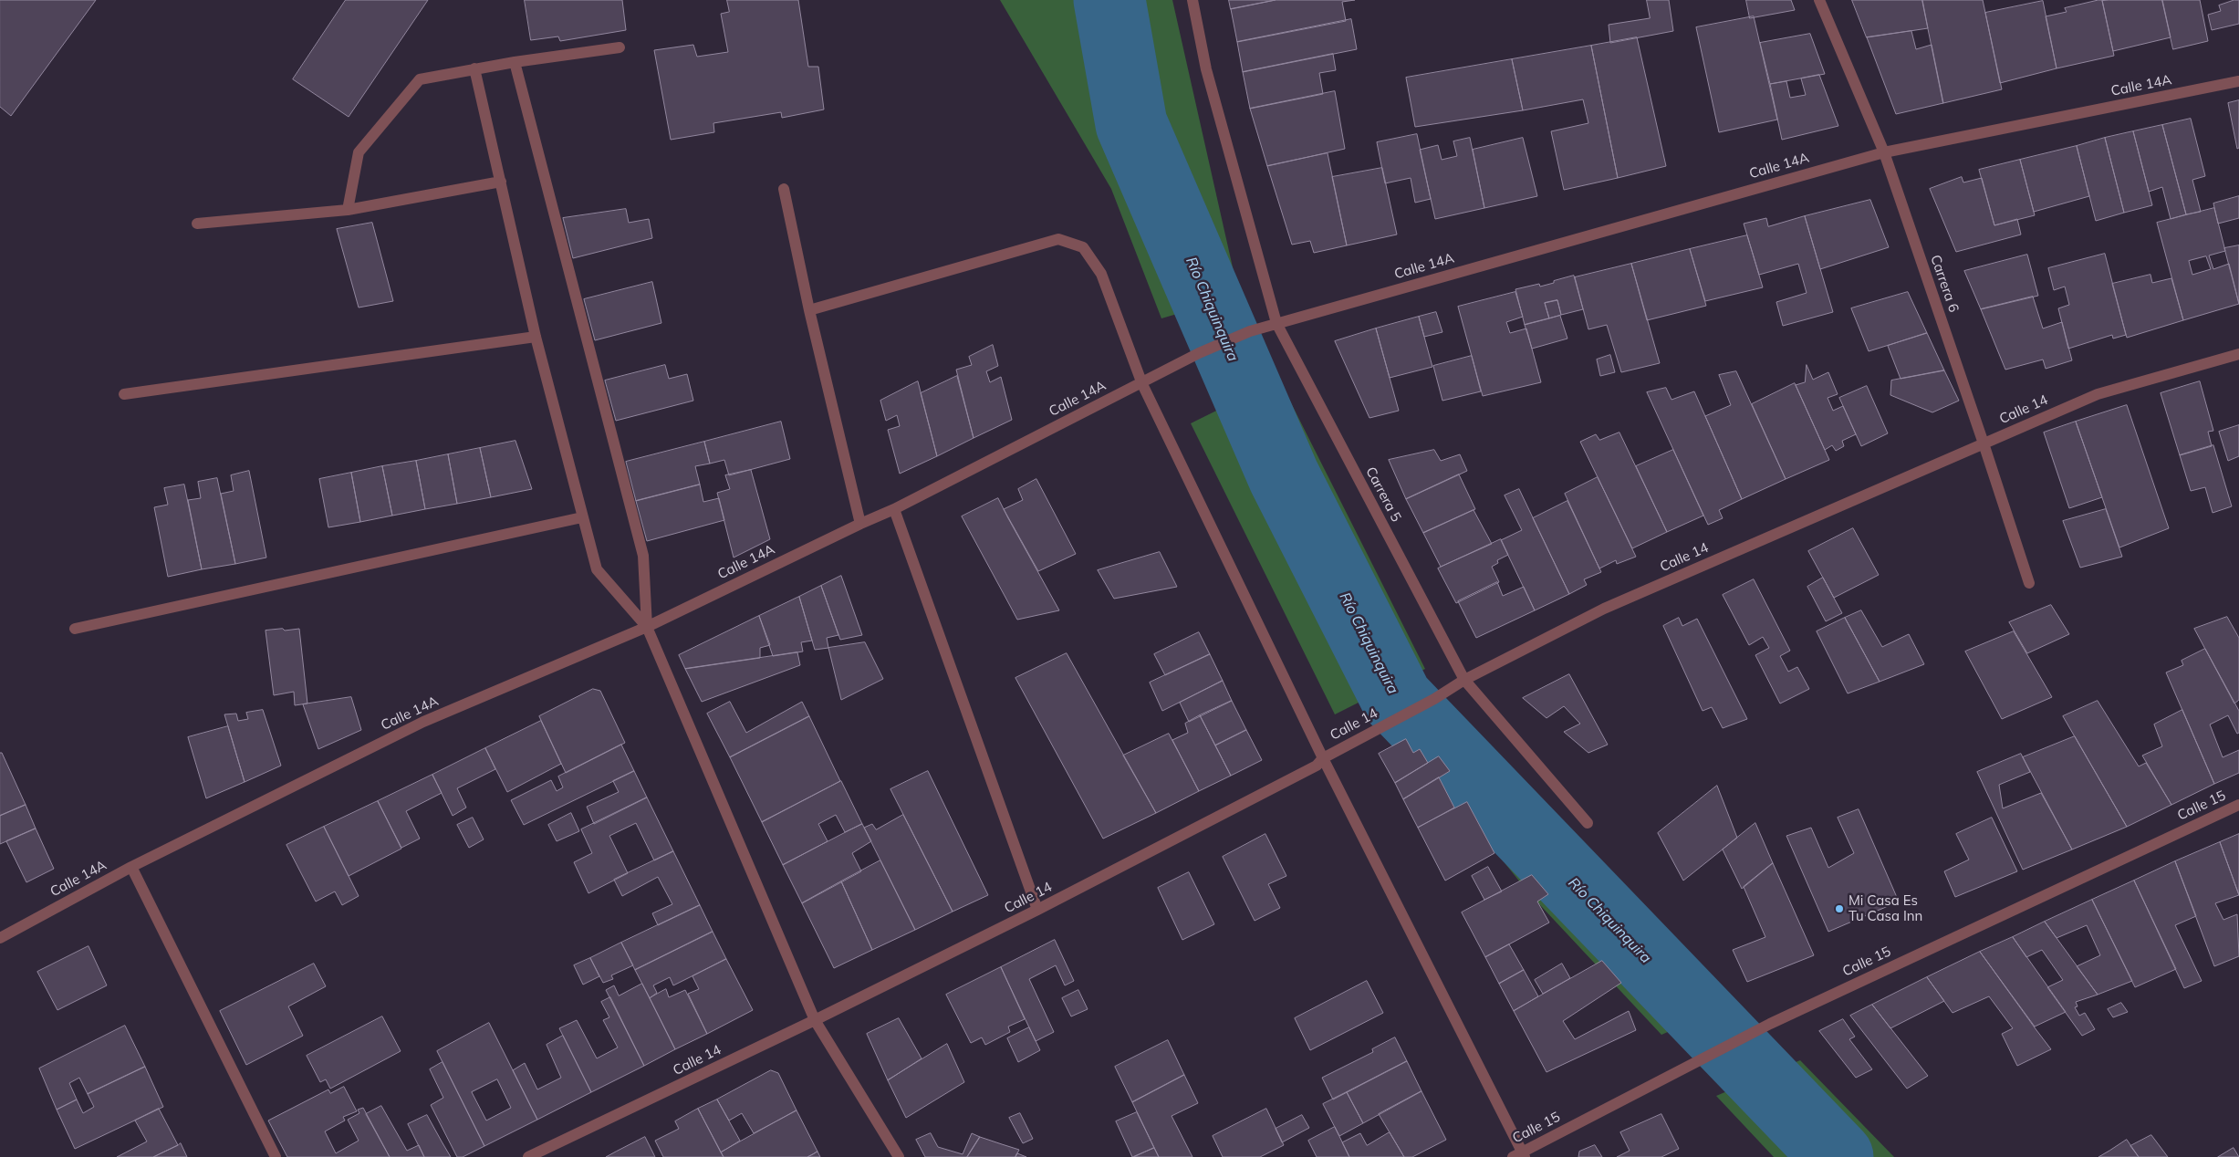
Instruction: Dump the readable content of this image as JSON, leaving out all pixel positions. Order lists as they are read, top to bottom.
{
  "streets": {
    "street": [
      "Calle 14A",
      "Carrera 6",
      "Calle 14",
      "Carrera 5",
      "Calle 15"
    ]
  },
  "crossings": [
    ["Calle 14A", "Carrera 6"],
    ["Calle 14A", "Carrera 5"],
    ["Carrera 6", "Calle 14"],
    ["Calle 14", "Carrera 5"]
  ],
  "water": ["Río Chiquinquira"],
  "places": ["Mi Casa Es Tu Casa Inn"]
}
